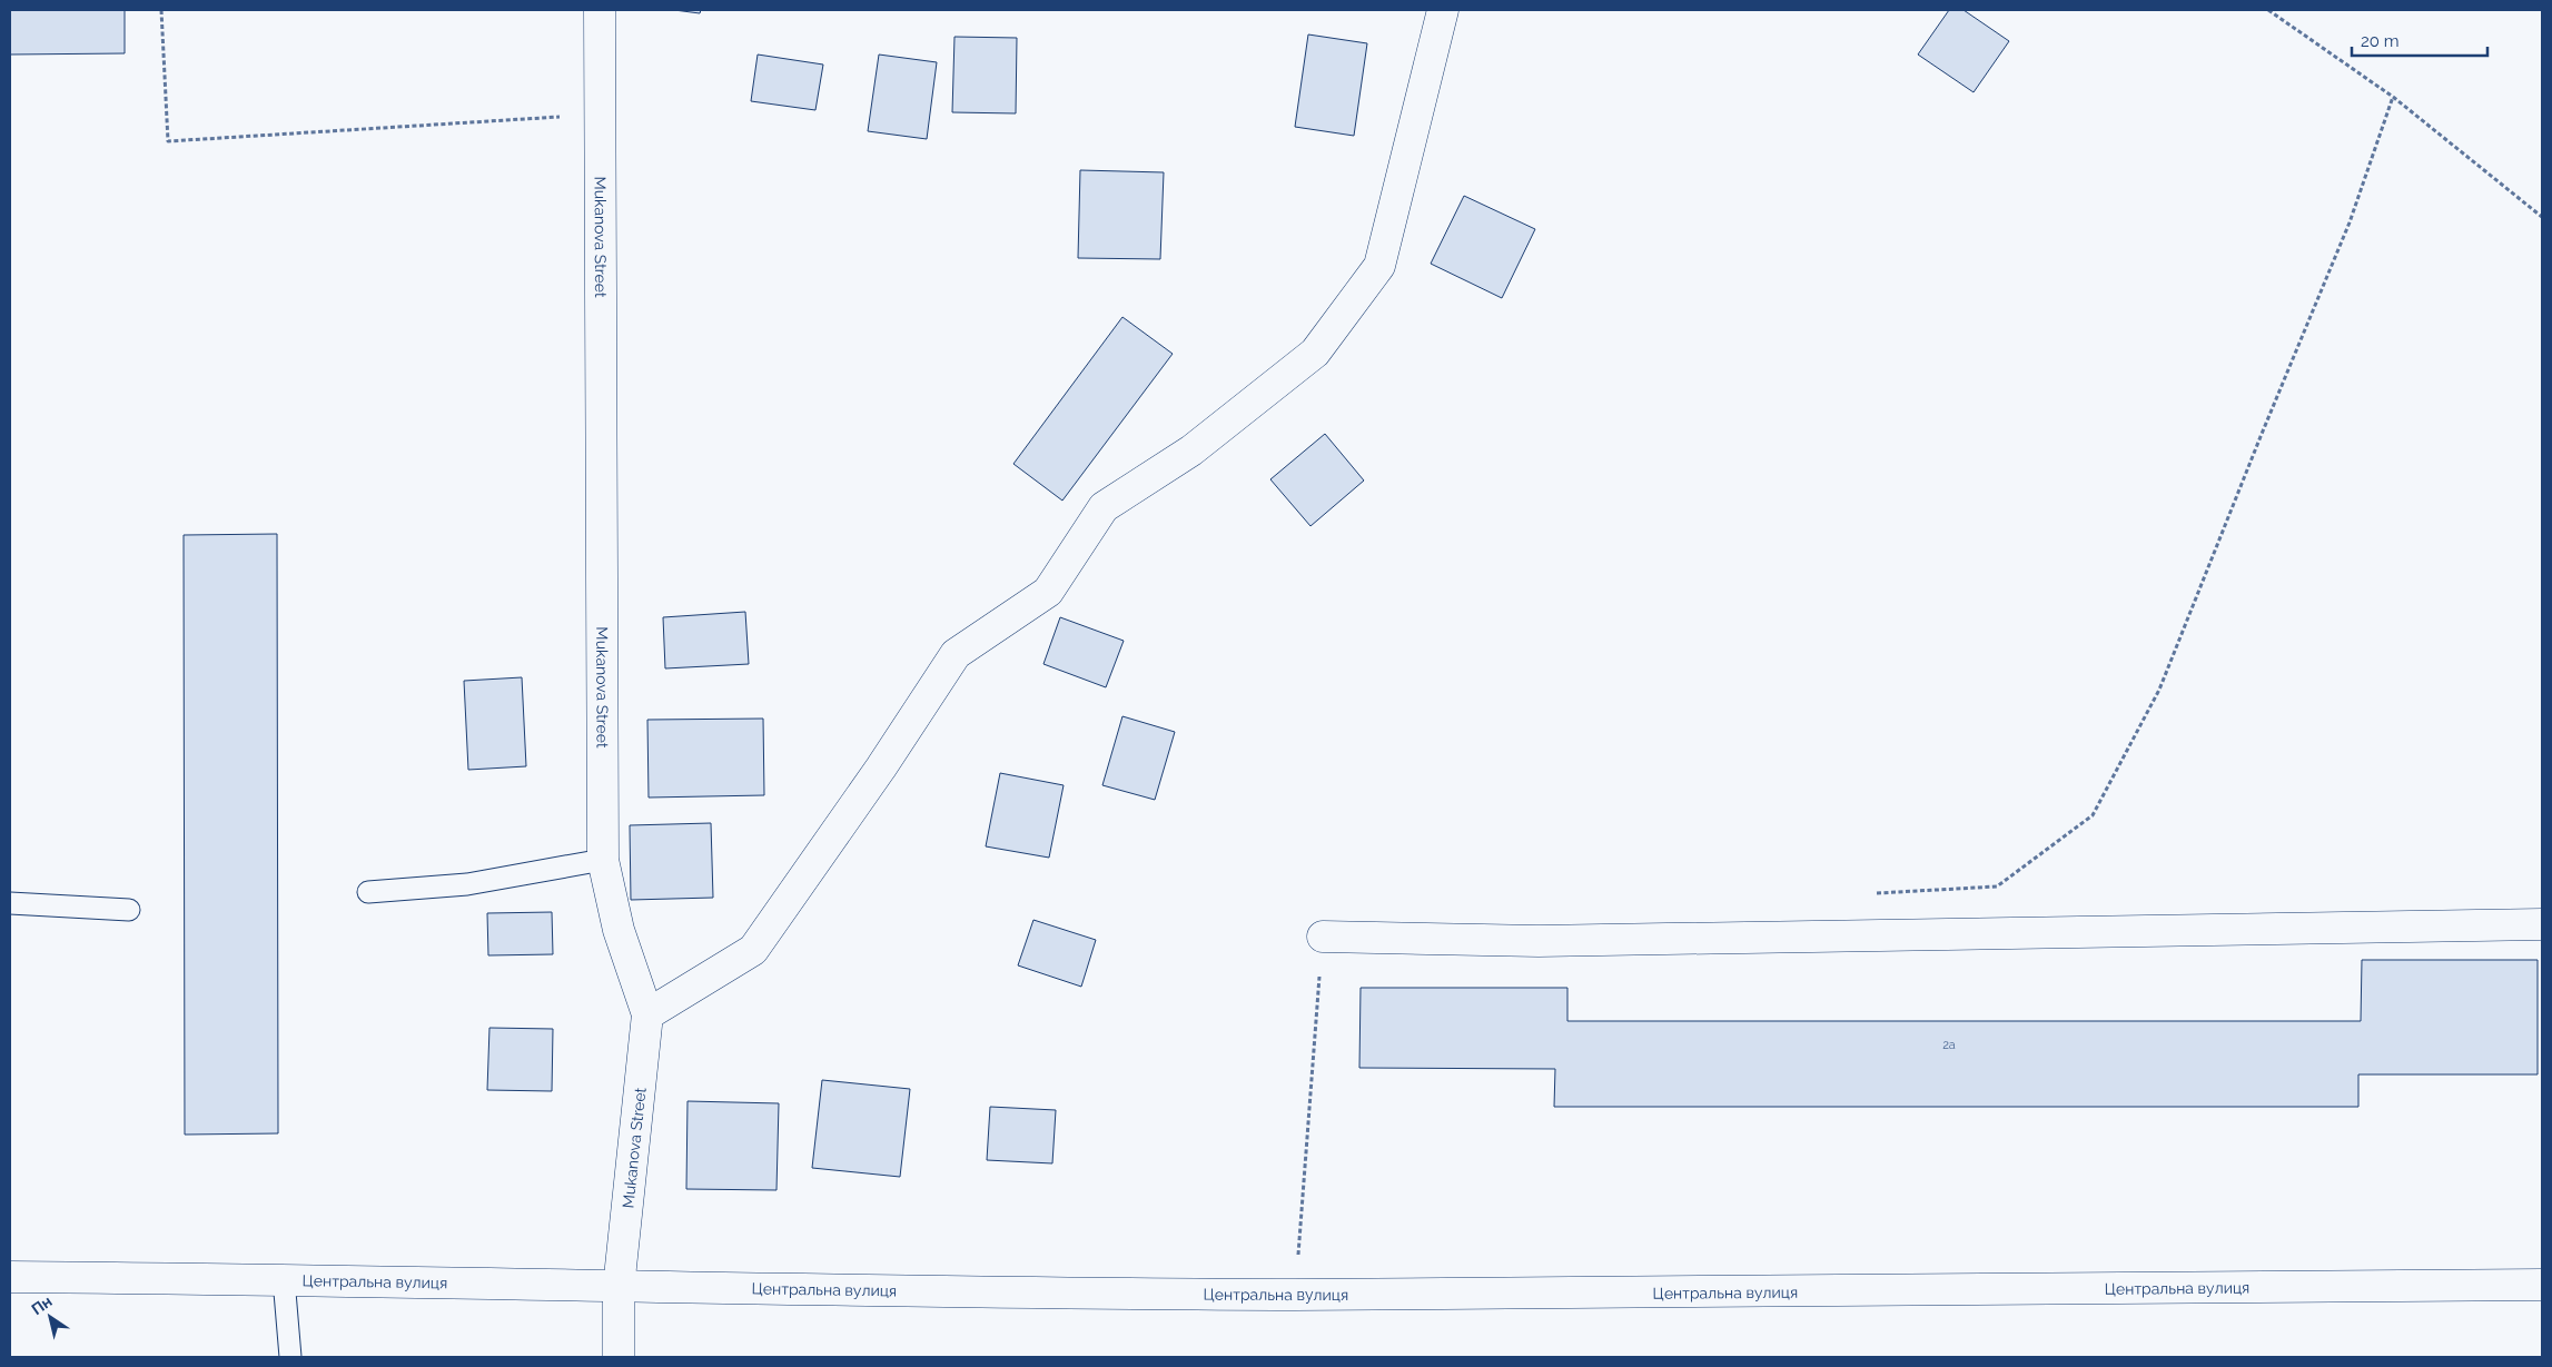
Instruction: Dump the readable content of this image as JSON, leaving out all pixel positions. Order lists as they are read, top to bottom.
{
  "streets": {
    "street": ["Mukanova Street", "Центральна вулиця"]
  },
  "crossings": [
    ["Mukanova Street", "Центральна вулиця"]
  ],
  "house_numbers": ["2а"],
  "scale_bar": "20 m",
  "north": "top left"
}
